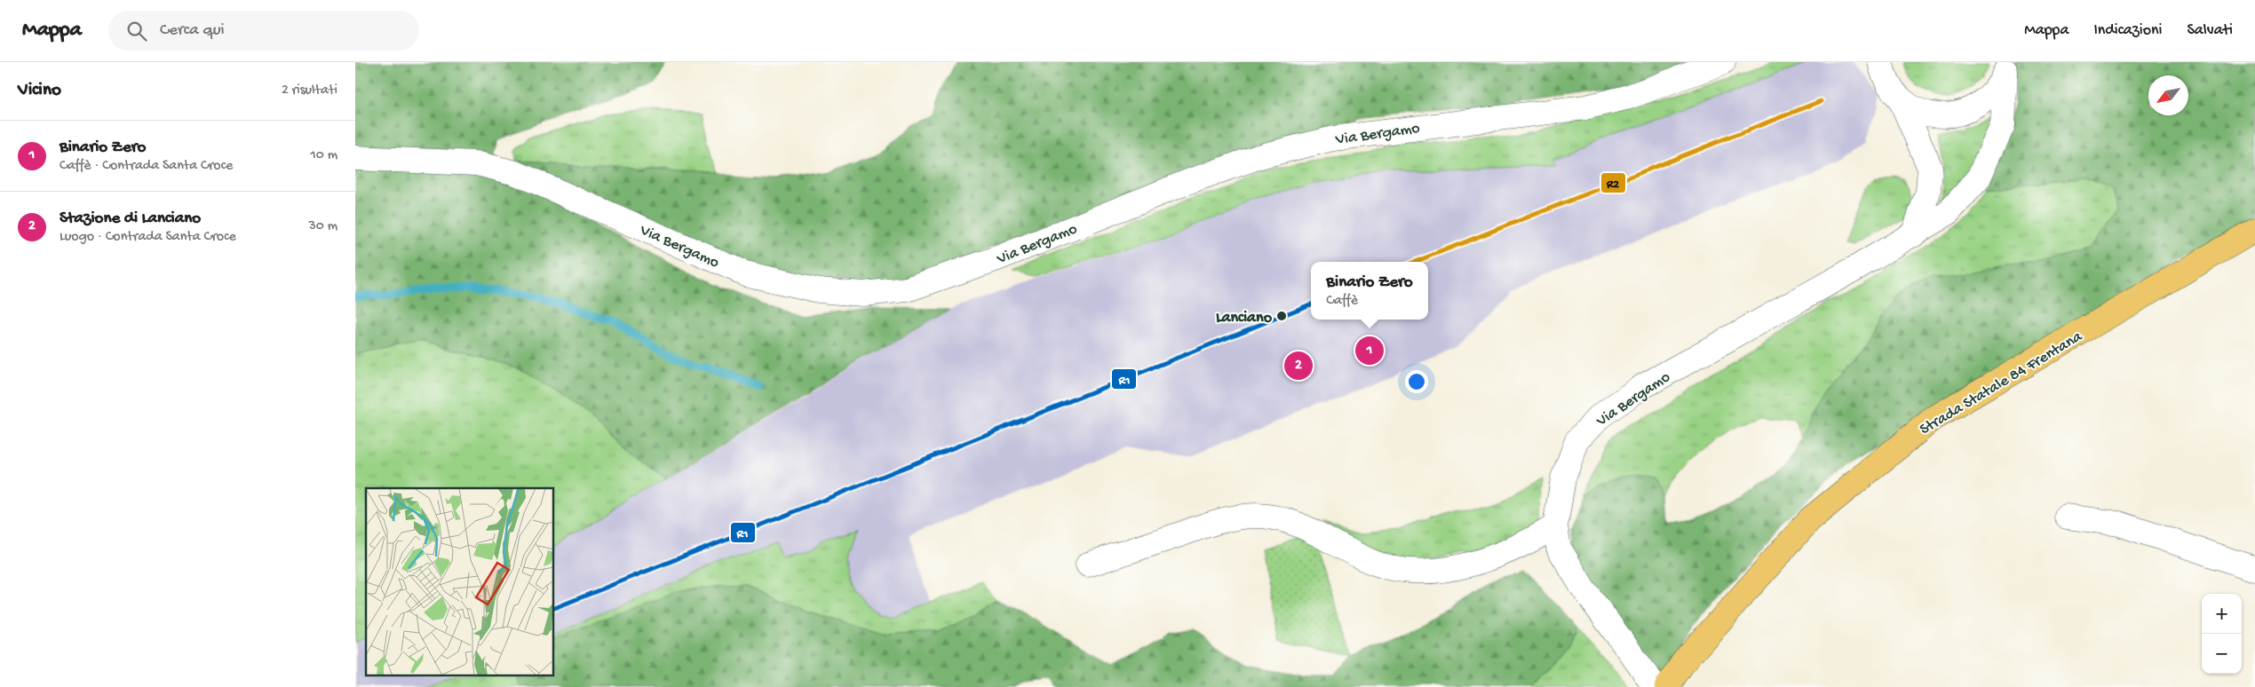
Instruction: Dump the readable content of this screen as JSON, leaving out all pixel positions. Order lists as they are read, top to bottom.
{
  "streets": {
    "main road": ["Strada Statale 84 Frentana"],
    "street": ["Via Bergamo"]
  },
  "places": ["Lanciano"],
  "lines": ["transit line R2", "transit line R1"],
  "north": "bottom left",
  "page": {
    "header": "Mappa",
    "search": "Cerca qui",
    "nav": ["Mappa", "Indicazioni", "Salvati"],
    "heading": ["Vicino", "2 risultati"],
    "list": [
      {
        "mark": "1",
        "name": "Binario Zero",
        "note": "Caffè · Contrada Santa Croce",
        "value": "10 m"
      },
      {
        "mark": "2",
        "name": "Stazione di Lanciano",
        "note": "Luogo · Contrada Santa Croce",
        "value": "30 m"
      }
    ],
    "popup": ["Binario Zero", "Caffè"],
    "pins": ["1", "2"],
    "map_buttons": ["+", "−"]
  }
}
